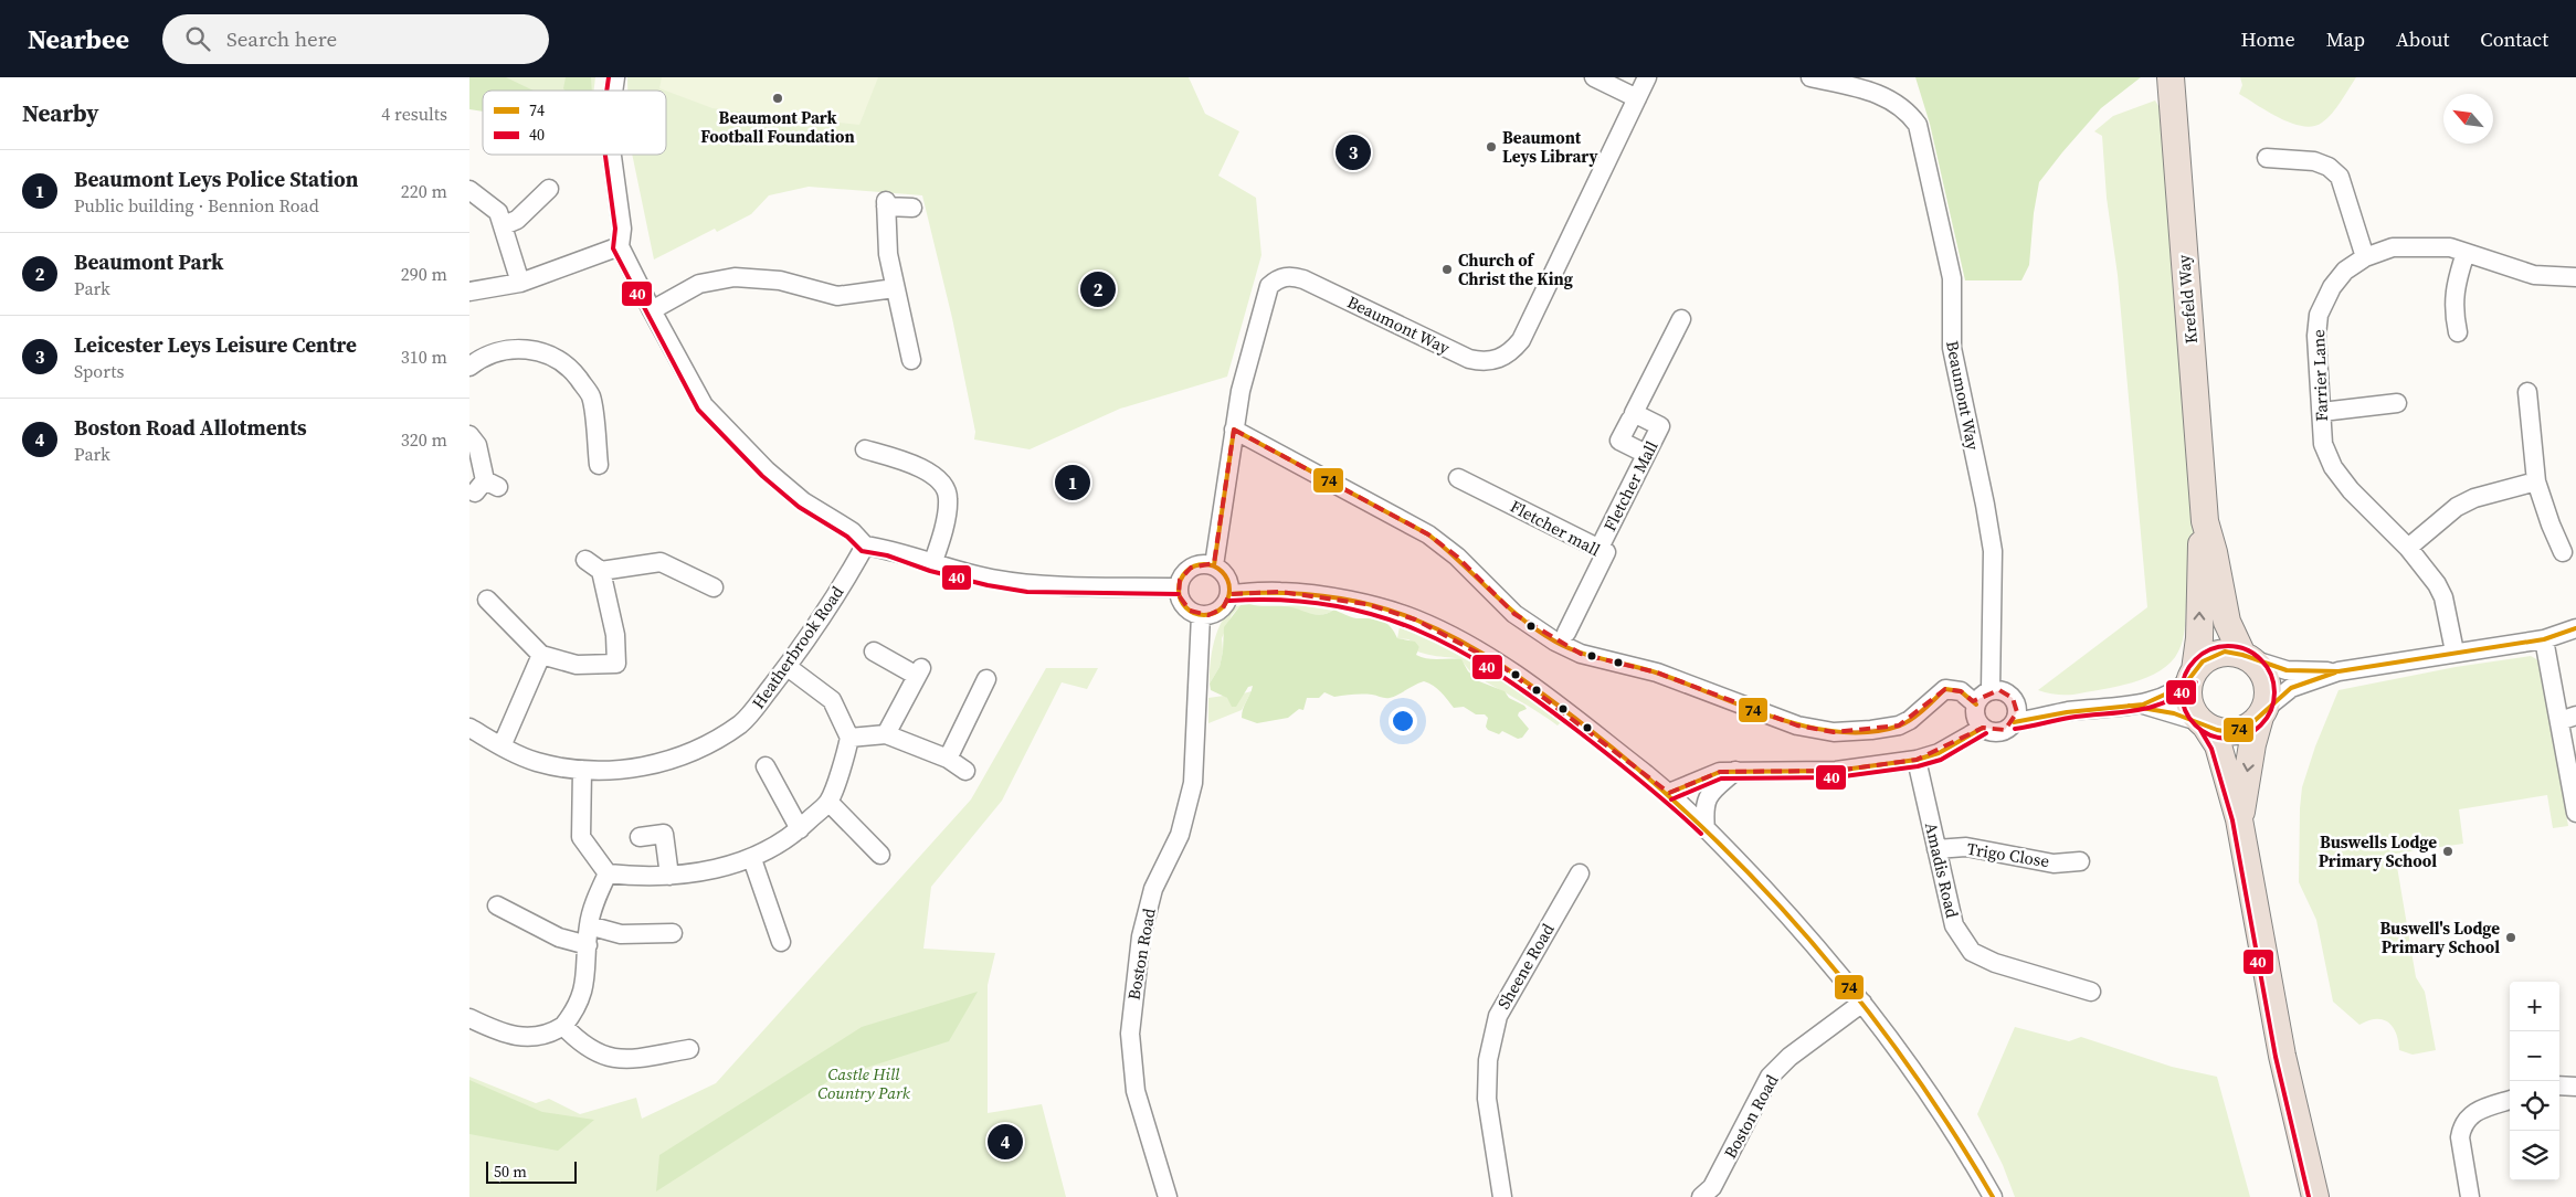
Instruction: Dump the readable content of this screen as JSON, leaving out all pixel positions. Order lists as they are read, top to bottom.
{
  "streets": {
    "highway": ["Krefeld Way"],
    "street": [
      "Beaumont Way",
      "Farrier Lane",
      "Fletcher Mall",
      "Fletcher mall",
      "Heatherbrook Road",
      "Trigo Close",
      "Amadis Road",
      "Boston Road",
      "Sheene Road"
    ]
  },
  "crossings": [
    ["Beaumont Way", "Boston Road"],
    ["Fletcher Mall", "Fletcher mall"],
    ["Trigo Close", "Amadis Road"]
  ],
  "parks": ["Castle Hill Country Park"],
  "places": [
    "Beaumont Park Football Foundation",
    "Beaumont Leys Library",
    "Church of Christ the King",
    "Buswells Lodge Primary School",
    "Buswell's Lodge Primary School"
  ],
  "lines": ["transit line 40", "transit line 74"],
  "legend": ["74", "40"],
  "scale_bar": "50 m",
  "north": "top left",
  "page": {
    "header": "Nearbee",
    "search": "Search here",
    "nav": [
      "Home",
      "Map",
      "About",
      "Contact"
    ],
    "heading": ["Nearby", "4 results"],
    "pins": [
      "3",
      "2",
      "1",
      "4"
    ],
    "list": [
      {
        "mark": "1",
        "name": "Beaumont Leys Police Station",
        "note": "Public building · Bennion Road",
        "value": "220 m"
      },
      {
        "mark": "2",
        "name": "Beaumont Park",
        "note": "Park",
        "value": "290 m"
      },
      {
        "mark": "3",
        "name": "Leicester Leys Leisure Centre",
        "note": "Sports",
        "value": "310 m"
      },
      {
        "mark": "4",
        "name": "Boston Road Allotments",
        "note": "Park",
        "value": "320 m"
      }
    ],
    "map_buttons": ["+", "−"],
    "scale": "50 m"
  }
}
